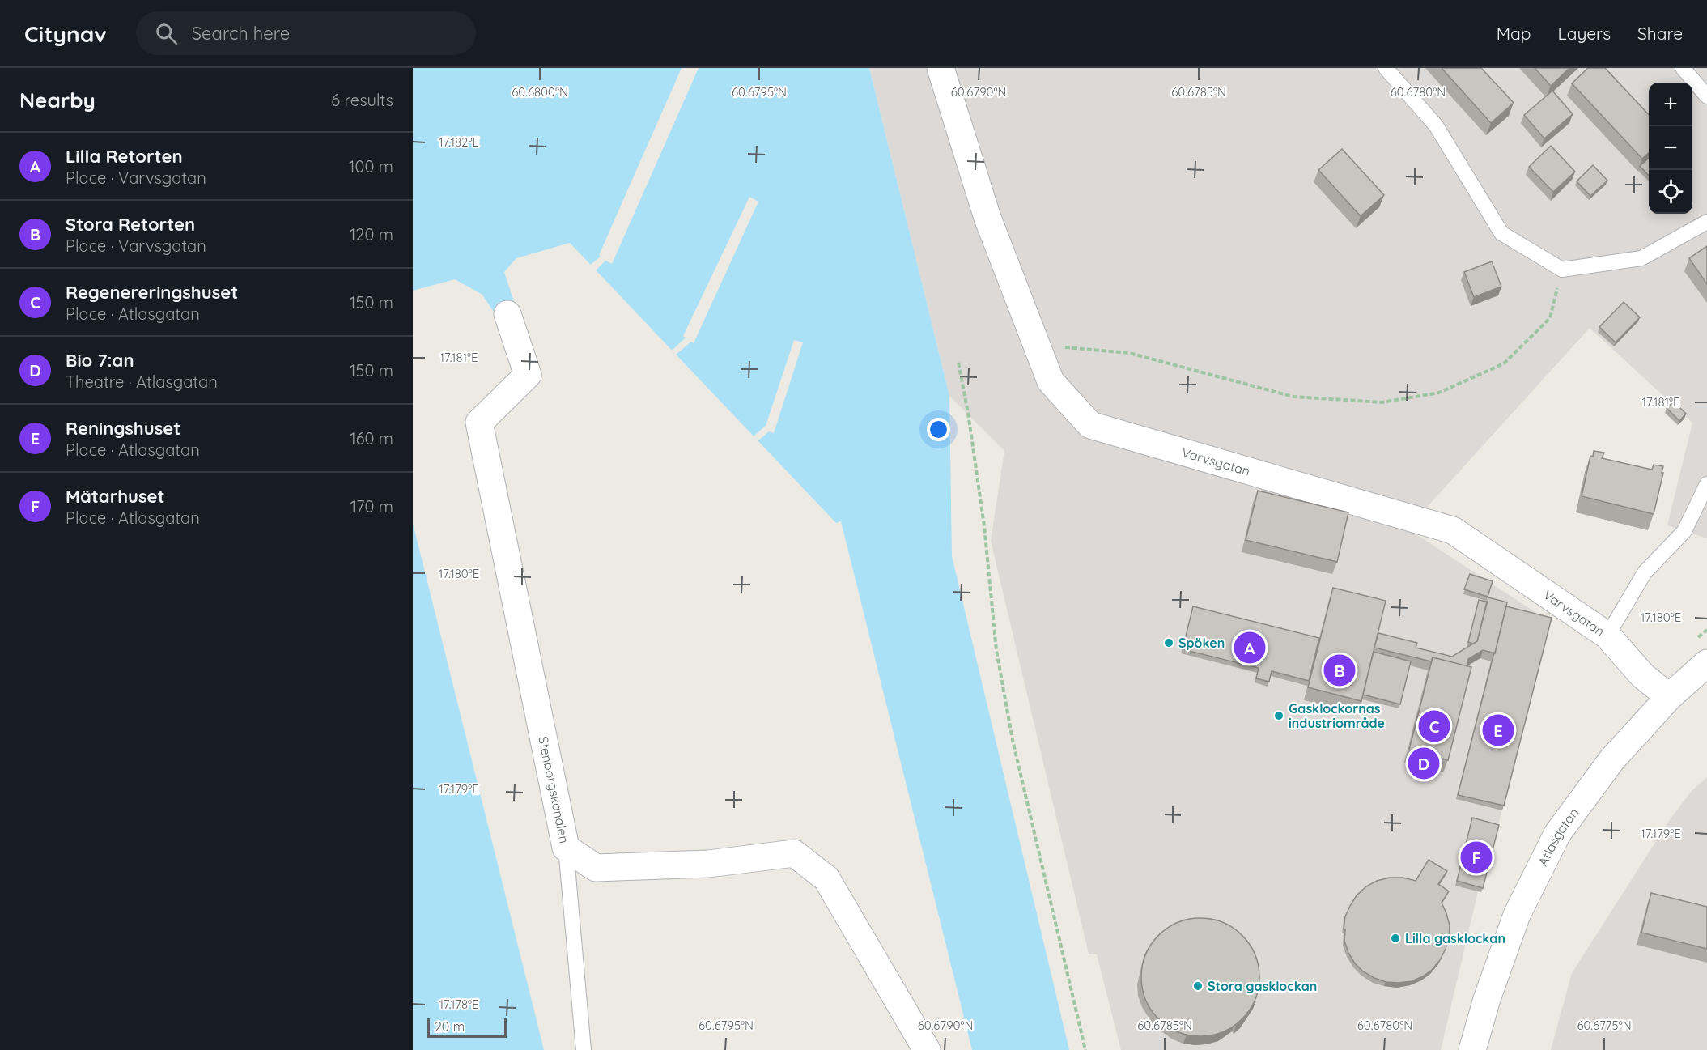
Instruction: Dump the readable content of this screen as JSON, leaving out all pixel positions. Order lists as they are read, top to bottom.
{
  "streets": {
    "street": ["Varvsgatan", "Stenborgskanalen", "Atlasgatan"]
  },
  "crossings": [
    ["Varvsgatan", "Atlasgatan"]
  ],
  "places": [
    "Spöken",
    "Gasklockornas industriområde",
    "Lilla gasklockan",
    "Stora gasklockan"
  ],
  "scale_bar": "20 m",
  "page": {
    "header": "Citynav",
    "search": "Search here",
    "nav": ["Map", "Layers", "Share"],
    "heading": ["Nearby", "6 results"],
    "map_buttons": ["+", "−"],
    "list": [
      {
        "mark": "A",
        "name": "Lilla Retorten",
        "note": "Place · Varvsgatan",
        "value": "100 m"
      },
      {
        "mark": "B",
        "name": "Stora Retorten",
        "note": "Place · Varvsgatan",
        "value": "120 m"
      },
      {
        "mark": "C",
        "name": "Regenereringshuset",
        "note": "Place · Atlasgatan",
        "value": "150 m"
      },
      {
        "mark": "D",
        "name": "Bio 7:an",
        "note": "Theatre · Atlasgatan",
        "value": "150 m"
      },
      {
        "mark": "E",
        "name": "Reningshuset",
        "note": "Place · Atlasgatan",
        "value": "160 m"
      },
      {
        "mark": "F",
        "name": "Mätarhuset",
        "note": "Place · Atlasgatan",
        "value": "170 m"
      }
    ],
    "pins": [
      "A",
      "B",
      "C",
      "E",
      "D",
      "F"
    ],
    "scale": "20 m"
  },
  "coordinates": [
    "60.6800°N",
    "60.6795°N",
    "60.6790°N",
    "60.6785°N",
    "60.6780°N",
    "17.182°E",
    "17.181°E",
    "17.180°E",
    "17.179°E",
    "17.178°E",
    "60.6775°N"
  ]
}
